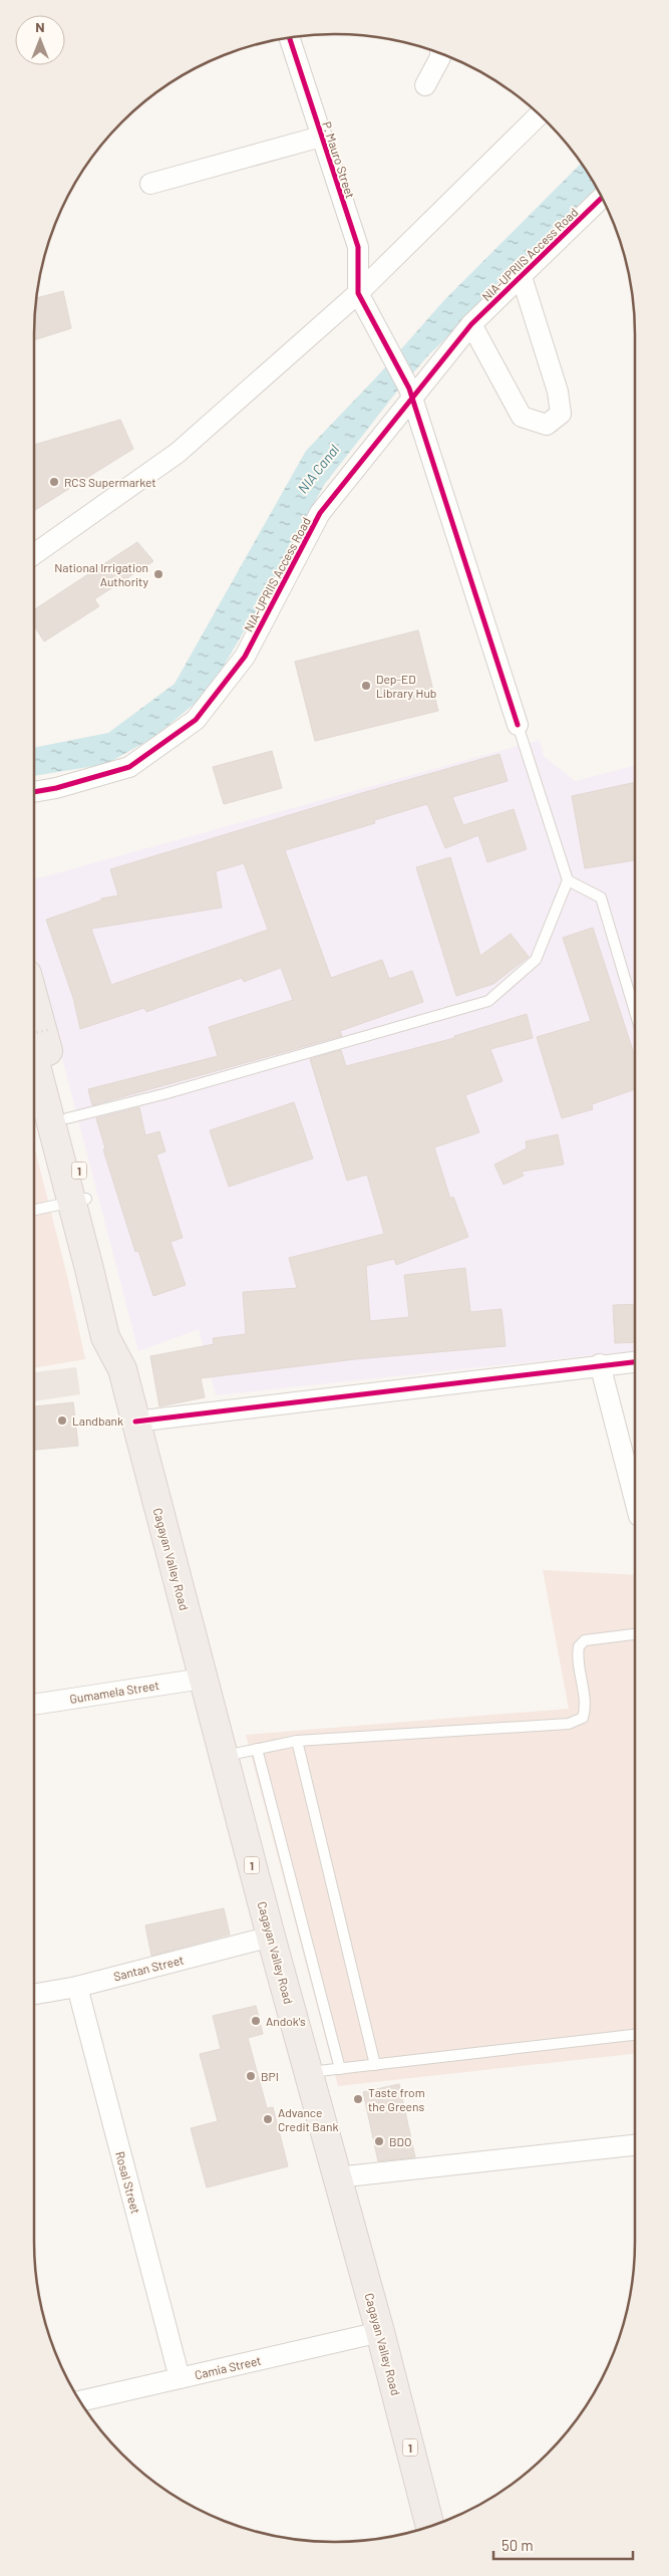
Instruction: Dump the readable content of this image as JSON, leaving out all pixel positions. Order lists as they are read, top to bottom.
{
  "streets": {
    "highway": ["1", "Cagayan Valley Road"],
    "street": [
      "P. Mauro Street",
      "NIA-UPRIIS Access Road",
      "Gumamela Street",
      "Santan Street",
      "Rosal Street",
      "Camia Street"
    ]
  },
  "crossings": [
    ["Cagayan Valley Road", "Gumamela Street"],
    ["Cagayan Valley Road", "Santan Street"],
    ["Cagayan Valley Road", "Camia Street"],
    ["Santan Street", "Rosal Street"],
    ["Rosal Street", "Camia Street"]
  ],
  "water": ["NIA Canal"],
  "places": [
    "RCS Supermarket",
    "National Irrigation Authority",
    "Dep-ED Library Hub",
    "Landbank",
    "Andok's",
    "BPI",
    "Taste from the Greens",
    "Advance Credit Bank",
    "BDO"
  ],
  "scale_bar": "50 m",
  "north": "top"
}
